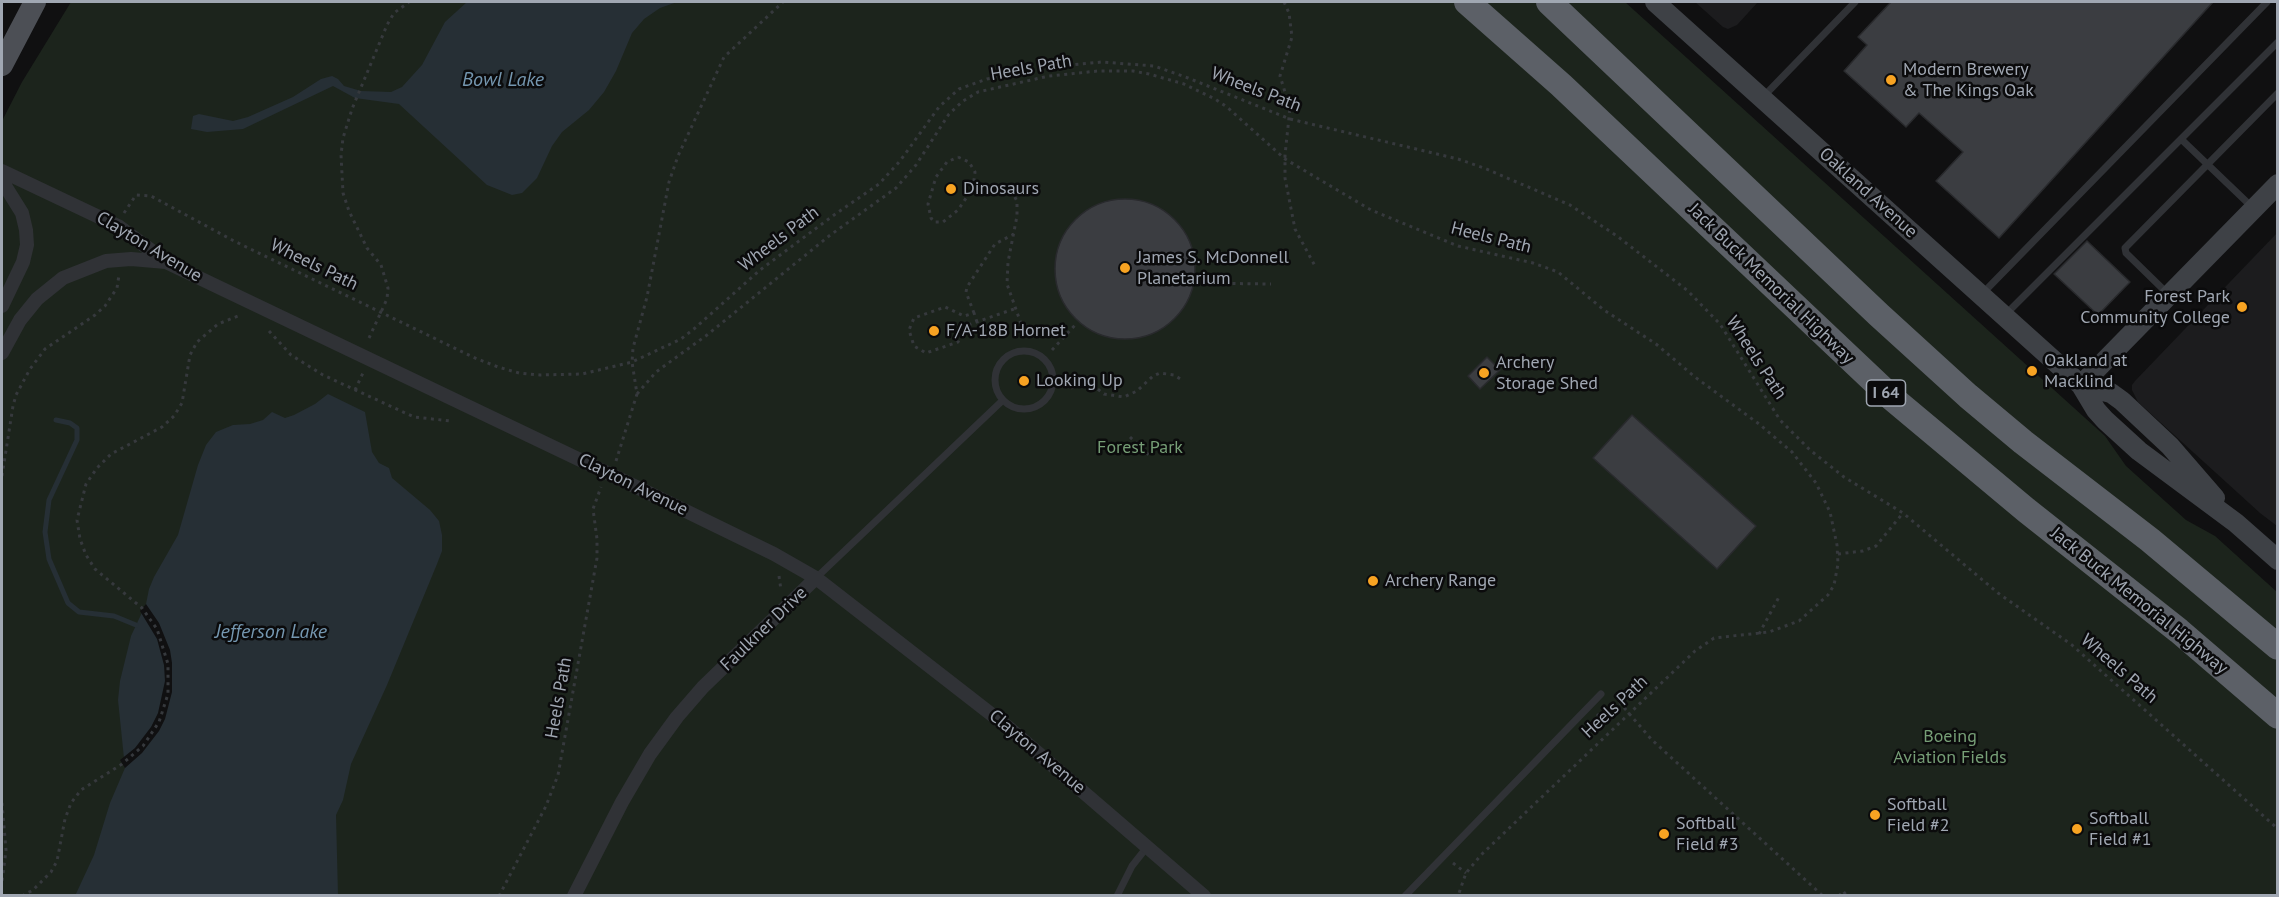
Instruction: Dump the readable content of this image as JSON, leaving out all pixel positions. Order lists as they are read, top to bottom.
{
  "streets": {
    "highway": ["Jack Buck Memorial Highway", "I 64"],
    "street": ["Oakland Avenue", "Clayton Avenue", "Faulkner Drive"],
    "path": ["Heels Path", "Wheels Path"]
  },
  "crossings": [
    ["Clayton Avenue", "Faulkner Drive"]
  ],
  "water": ["Bowl Lake", "Jefferson Lake"],
  "parks": ["Forest Park", "Boeing Aviation Fields"],
  "places": [
    "Modern Brewery & The Kings Oak",
    "Dinosaurs",
    "James S. McDonnell Planetarium",
    "Forest Park Community College",
    "F/A-18B Hornet",
    "Oakland at Macklind",
    "Archery Storage Shed",
    "Looking Up",
    "Archery Range",
    "Softball Field #2",
    "Softball Field #1",
    "Softball Field #3"
  ]
}
